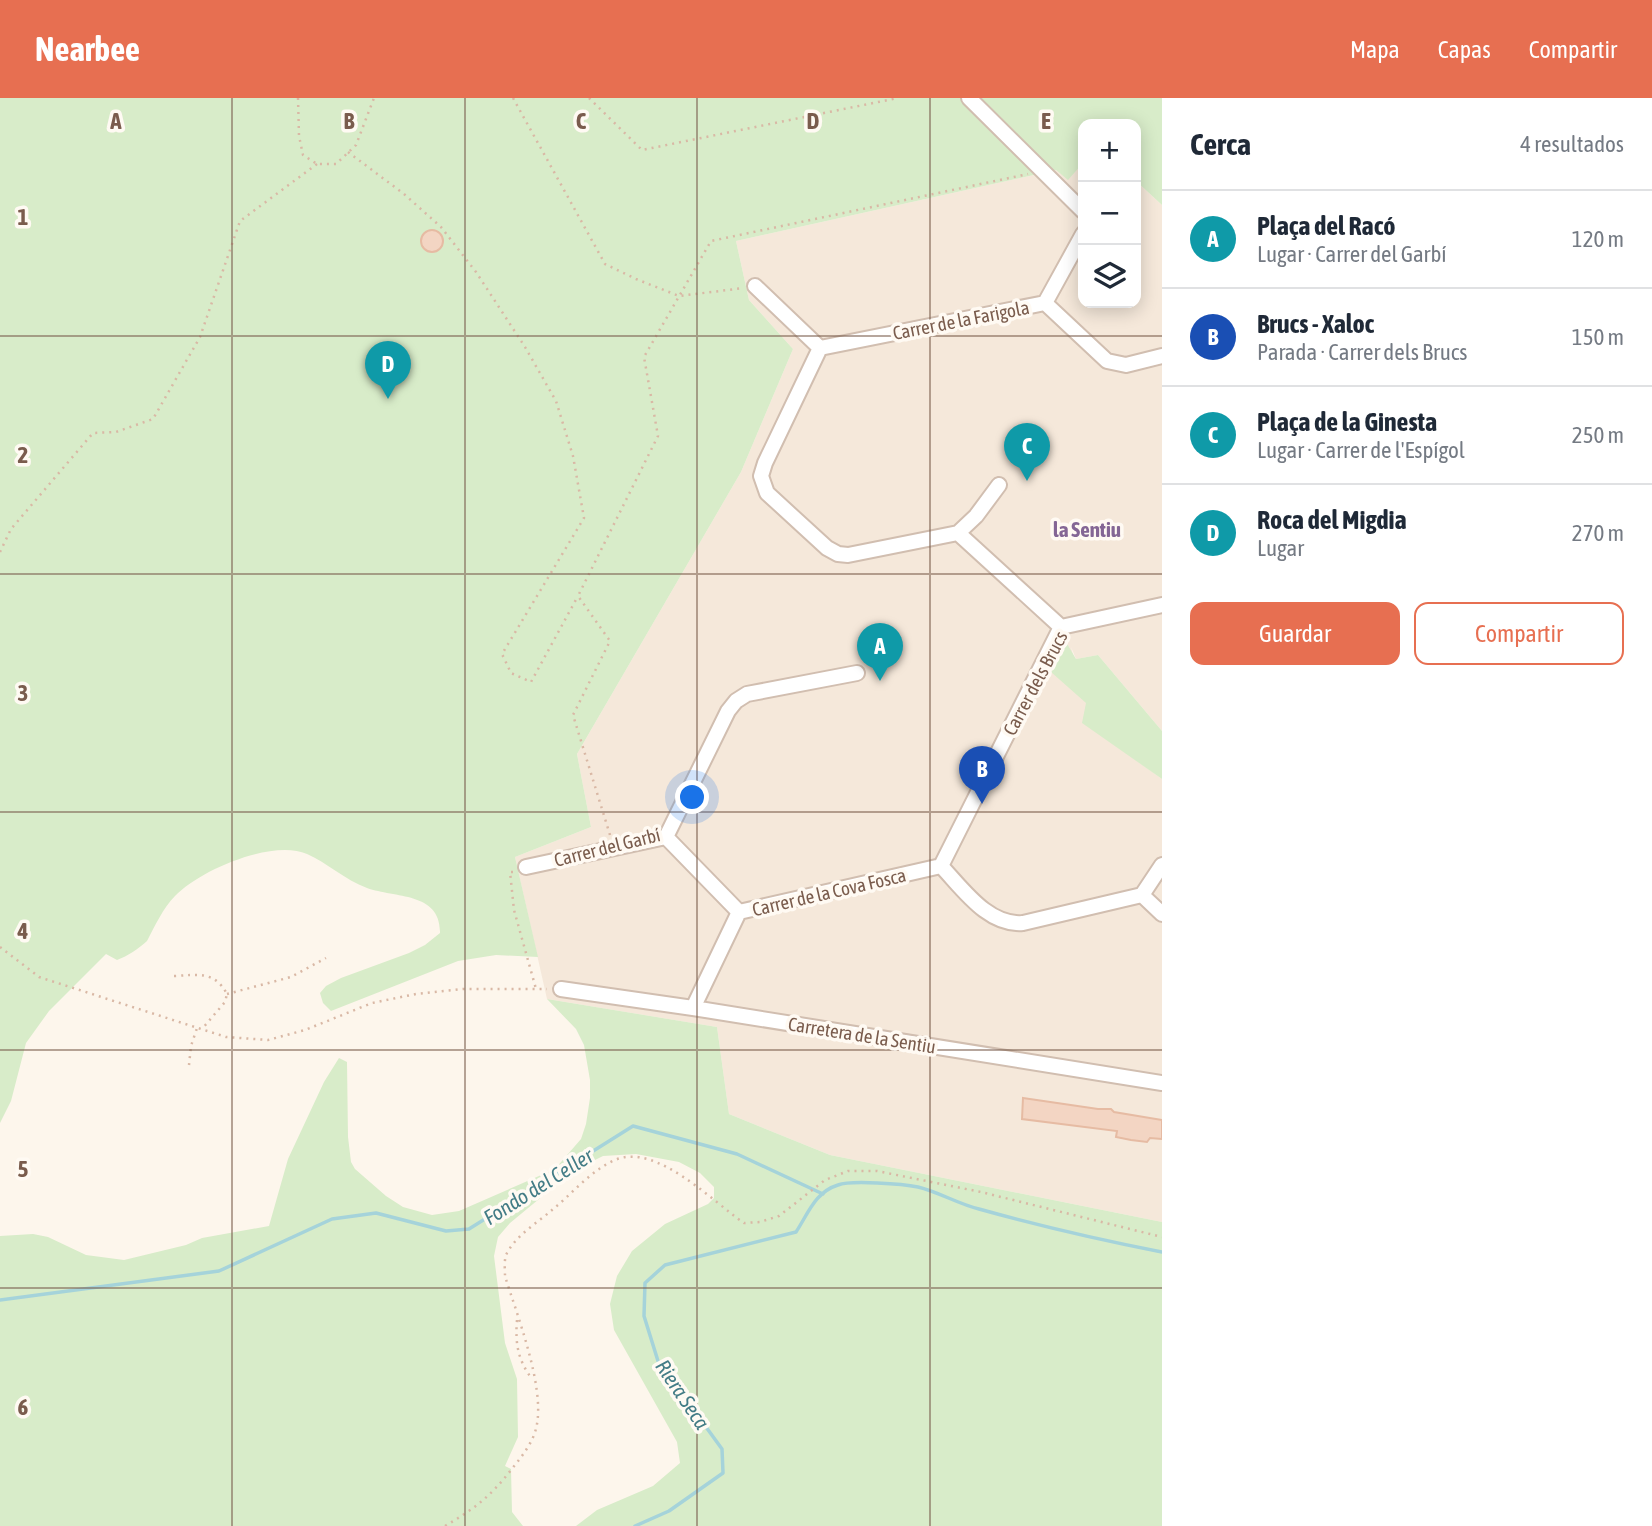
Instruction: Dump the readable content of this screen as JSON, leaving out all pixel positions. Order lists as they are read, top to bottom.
{
  "streets": {
    "street": [
      "Carrer de la Farigola",
      "Carrer dels Brucs",
      "Carrer del Garbí",
      "Carrer de la Cova Fosca",
      "Carretera de la Sentiu"
    ]
  },
  "crossings": [
    ["Carrer dels Brucs", "Carrer de la Cova Fosca"],
    ["Carrer de la Cova Fosca", "Carretera de la Sentiu"]
  ],
  "districts": ["la Sentiu"],
  "water": ["Fondo del Celler", "Riera Seca"],
  "page": {
    "header": "Nearbee",
    "nav": ["Mapa", "Capas", "Compartir"],
    "heading": ["Cerca", "4 resultados"],
    "map_buttons": ["+", "−"],
    "list": [
      {
        "mark": "A",
        "name": "Plaça del Racó",
        "note": "Lugar · Carrer del Garbí",
        "value": "120 m"
      },
      {
        "mark": "B",
        "name": "Brucs - Xaloc",
        "note": "Parada · Carrer dels Brucs",
        "value": "150 m"
      },
      {
        "mark": "C",
        "name": "Plaça de la Ginesta",
        "note": "Lugar · Carrer de l'Espígol",
        "value": "250 m"
      },
      {
        "mark": "D",
        "name": "Roca del Migdia",
        "note": "Lugar",
        "value": "270 m"
      }
    ],
    "pins": [
      "D",
      "C",
      "A",
      "B"
    ],
    "buttons": ["Guardar", "Compartir"]
  },
  "grid": {
    "columns": [
      "A",
      "B",
      "C",
      "D",
      "E"
    ],
    "rows": [
      "1",
      "2",
      "3",
      "4",
      "5",
      "6"
    ]
  }
}
